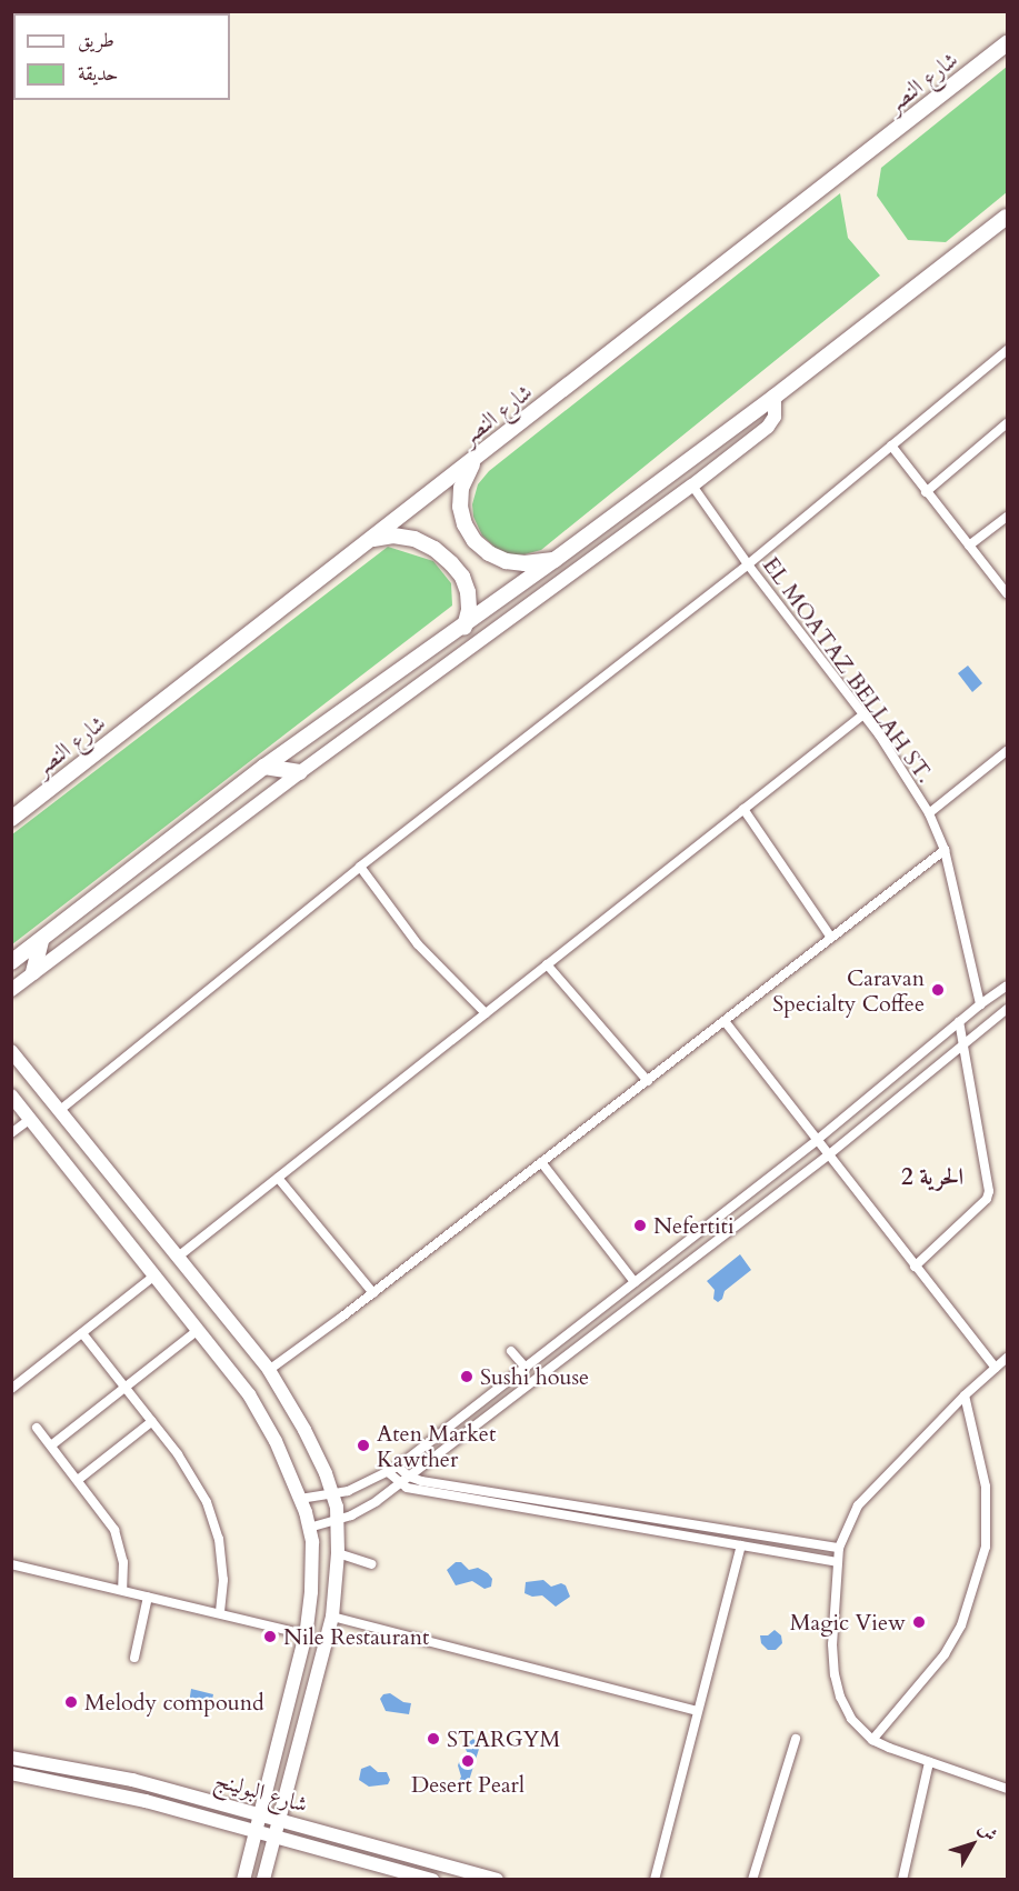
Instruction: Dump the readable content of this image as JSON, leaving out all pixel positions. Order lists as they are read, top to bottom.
{
  "streets": {
    "main road": ["شارع النصر"],
    "street": ["EL MOATAZ BELLAH ST.", "شارع البولينج"]
  },
  "districts": ["الحرية 2"],
  "places": [
    "Caravan Specialty Coffee",
    "Nefertiti",
    "Sushi house",
    "Aten Market Kawther",
    "Magic View",
    "Nile Restaurant",
    "Melody compound",
    "STARGYM",
    "Desert Pearl"
  ],
  "legend": ["طريق", "حديقة"],
  "north": "top right"
}
